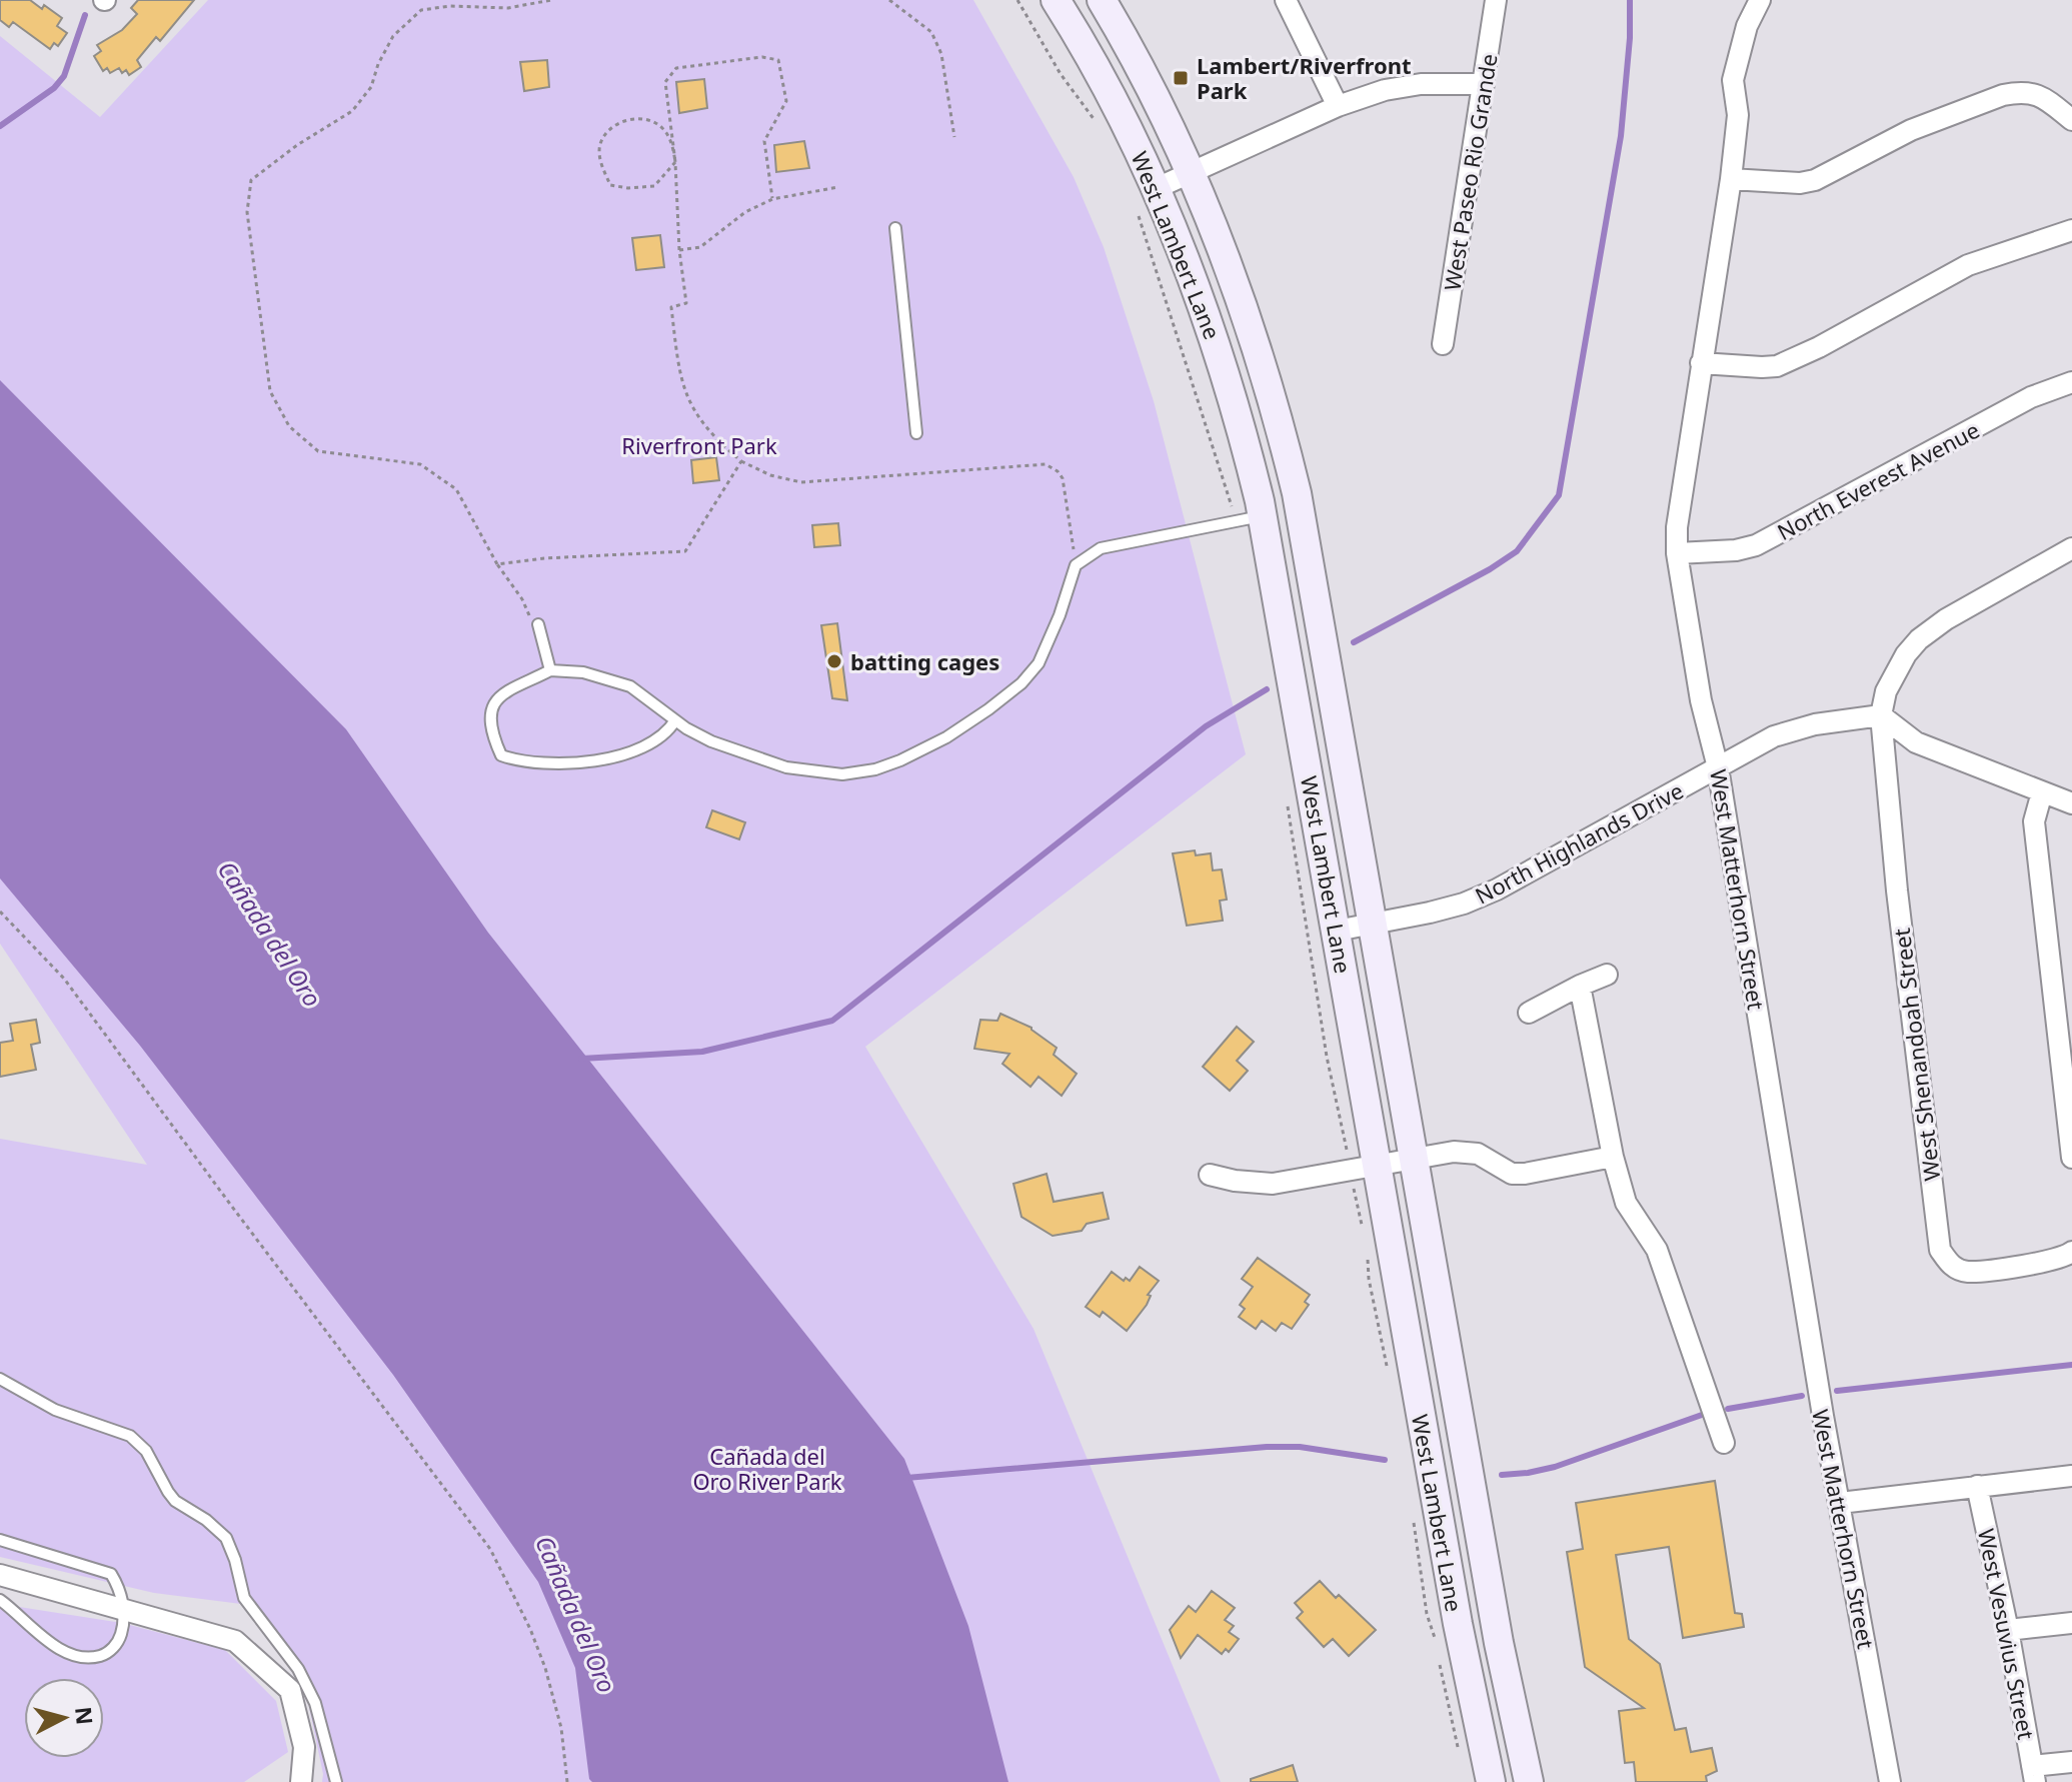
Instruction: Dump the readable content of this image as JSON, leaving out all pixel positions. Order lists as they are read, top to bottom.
{
  "streets": {
    "main road": ["West Lambert Lane"],
    "street": [
      "West Paseo Rio Grande",
      "North Everest Avenue",
      "North Highlands Drive",
      "West Matterhorn Street",
      "West Shenandoah Street",
      "West Vesuvius Street"
    ]
  },
  "crossings": [
    ["West Lambert Lane", "North Highlands Drive"],
    ["North Everest Avenue", "West Matterhorn Street"],
    ["North Highlands Drive", "West Matterhorn Street"],
    ["North Highlands Drive", "West Shenandoah Street"]
  ],
  "water": ["Cañada del Oro"],
  "parks": ["Riverfront Park", "Cañada del Oro River Park"],
  "places": {
    "transit": ["Lambert/Riverfront Park"],
    "other": ["batting cages"]
  },
  "north": "right"
}
